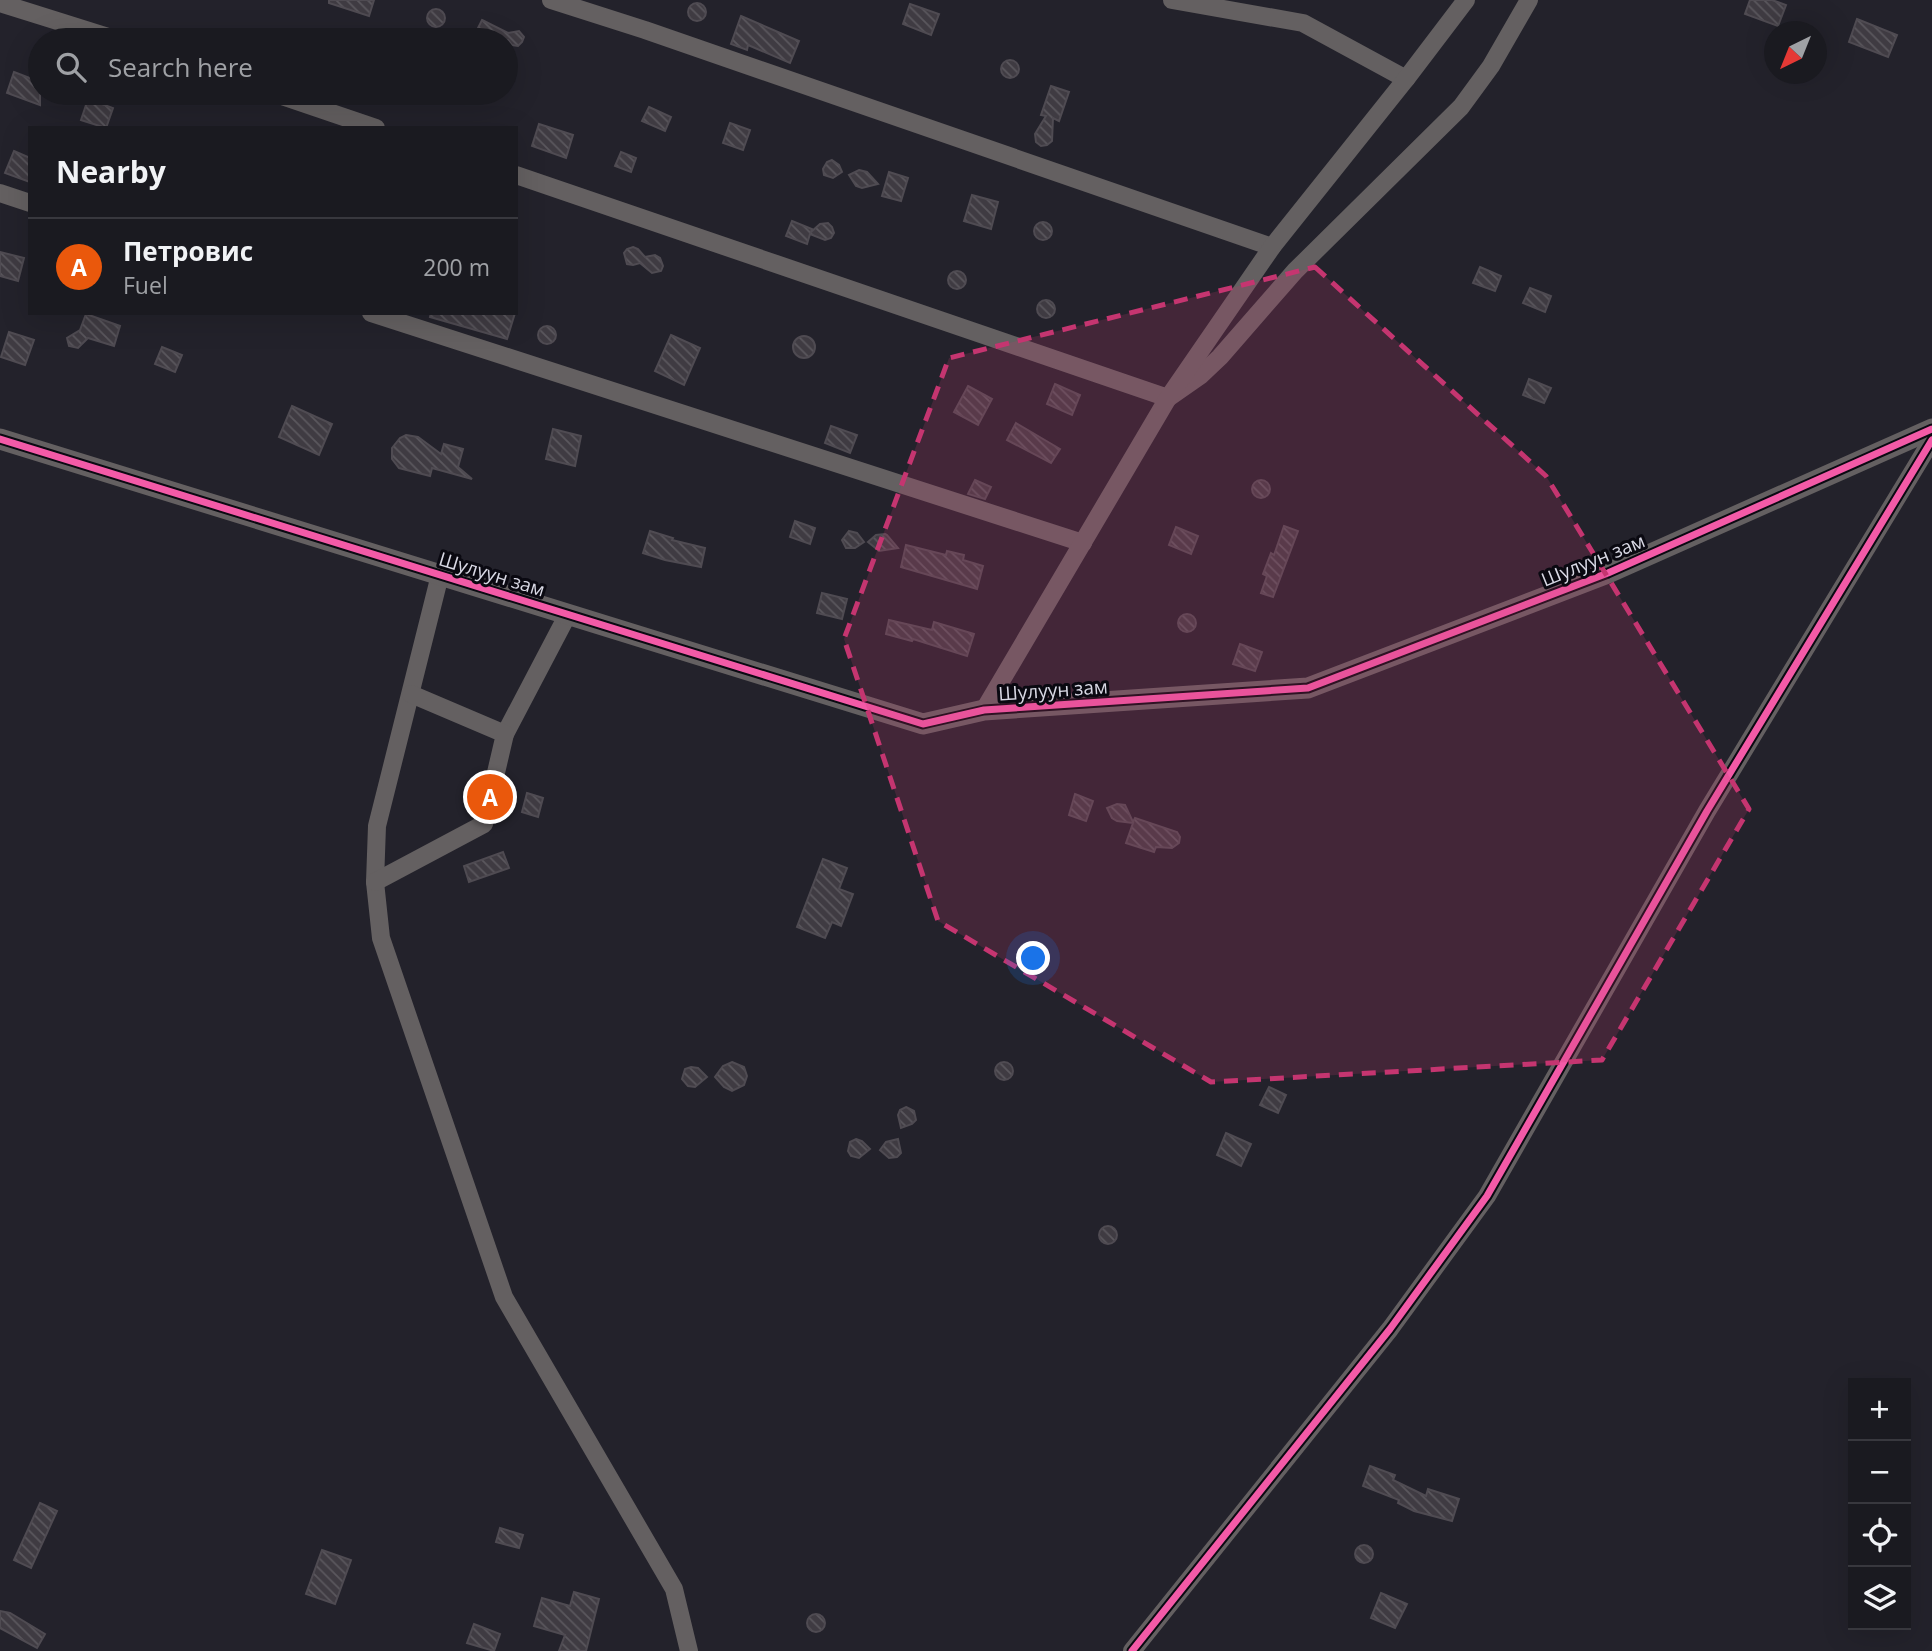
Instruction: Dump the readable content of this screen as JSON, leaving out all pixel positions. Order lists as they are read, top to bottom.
{
  "streets": {
    "street": ["Шулуун зам"]
  },
  "north": "bottom left",
  "page": {
    "search": "Search here",
    "heading": "Nearby",
    "list": [
      {
        "mark": "A",
        "name": "Петровис",
        "note": "Fuel",
        "value": "200 m"
      }
    ],
    "pins": "A",
    "map_buttons": ["+", "−"]
  }
}
